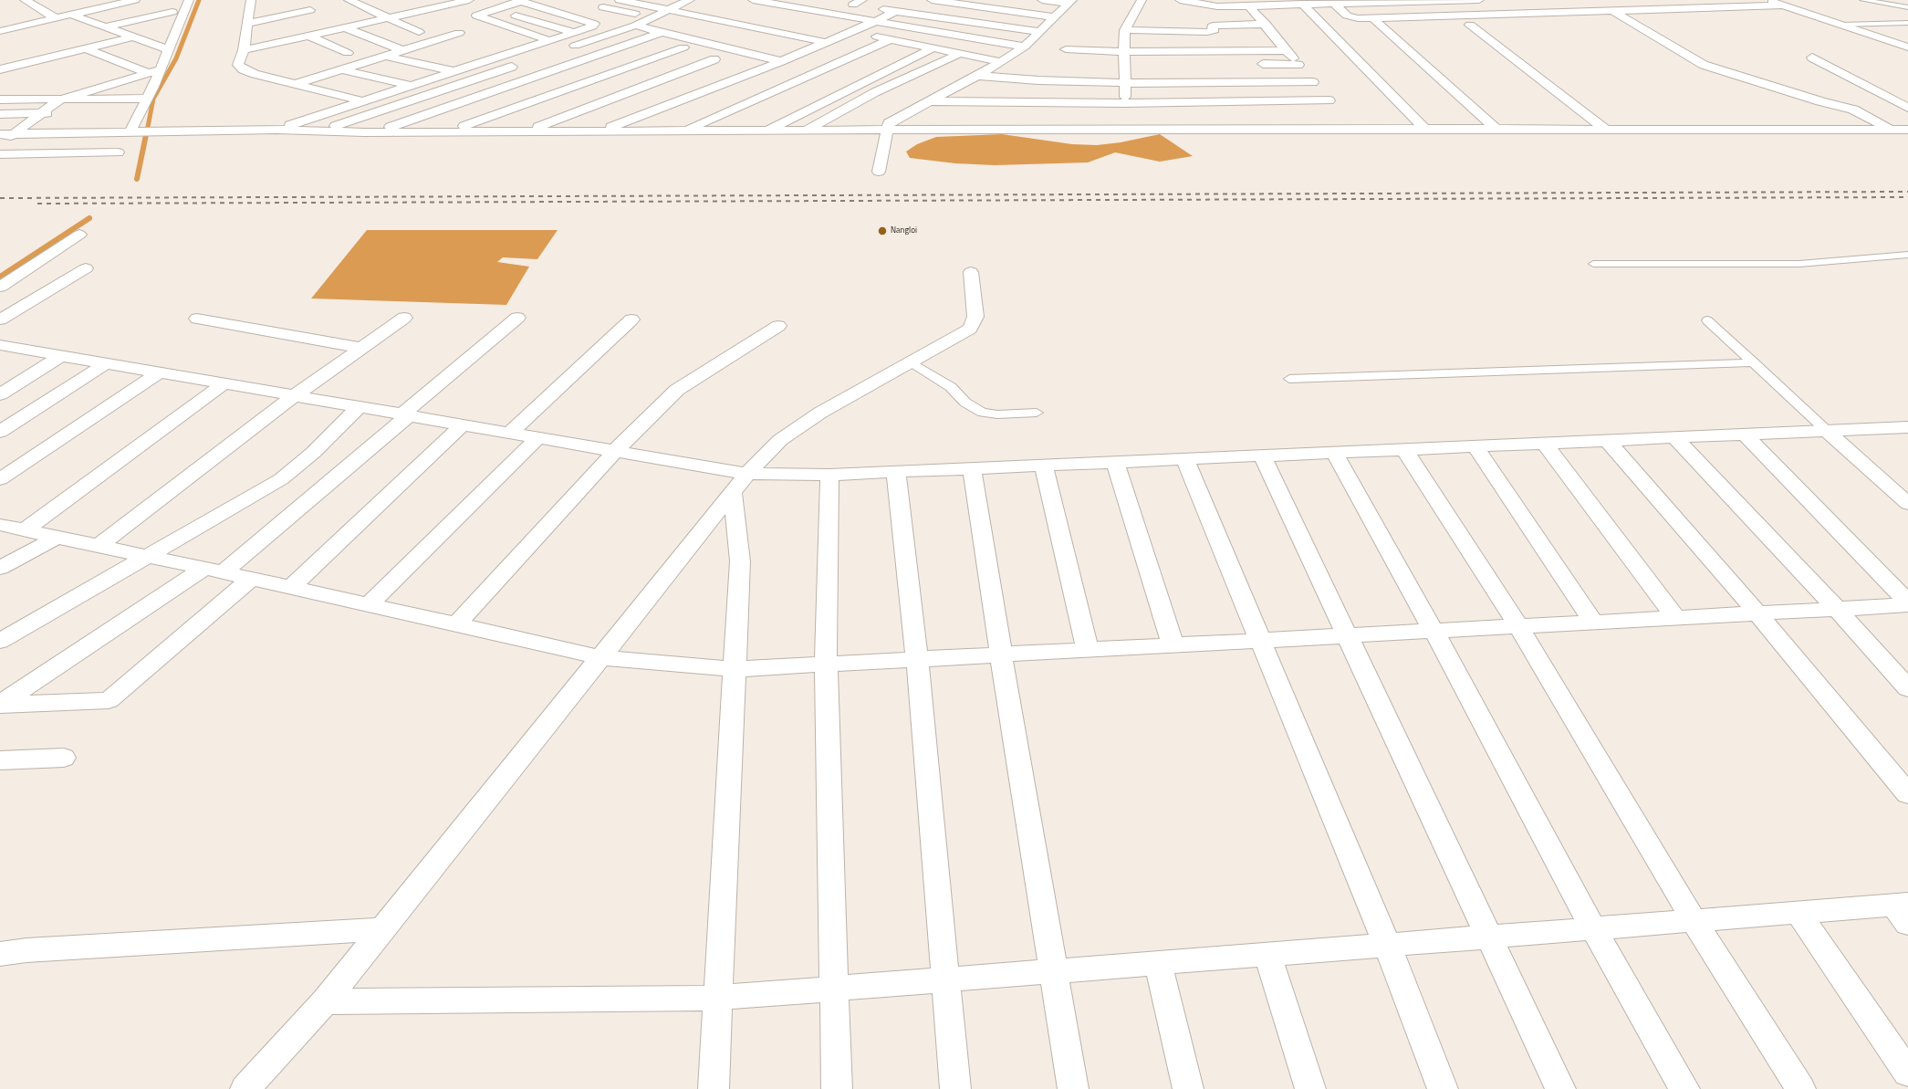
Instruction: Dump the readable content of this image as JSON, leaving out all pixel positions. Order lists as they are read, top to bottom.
{
  "places": ["Nangloi"]
}
